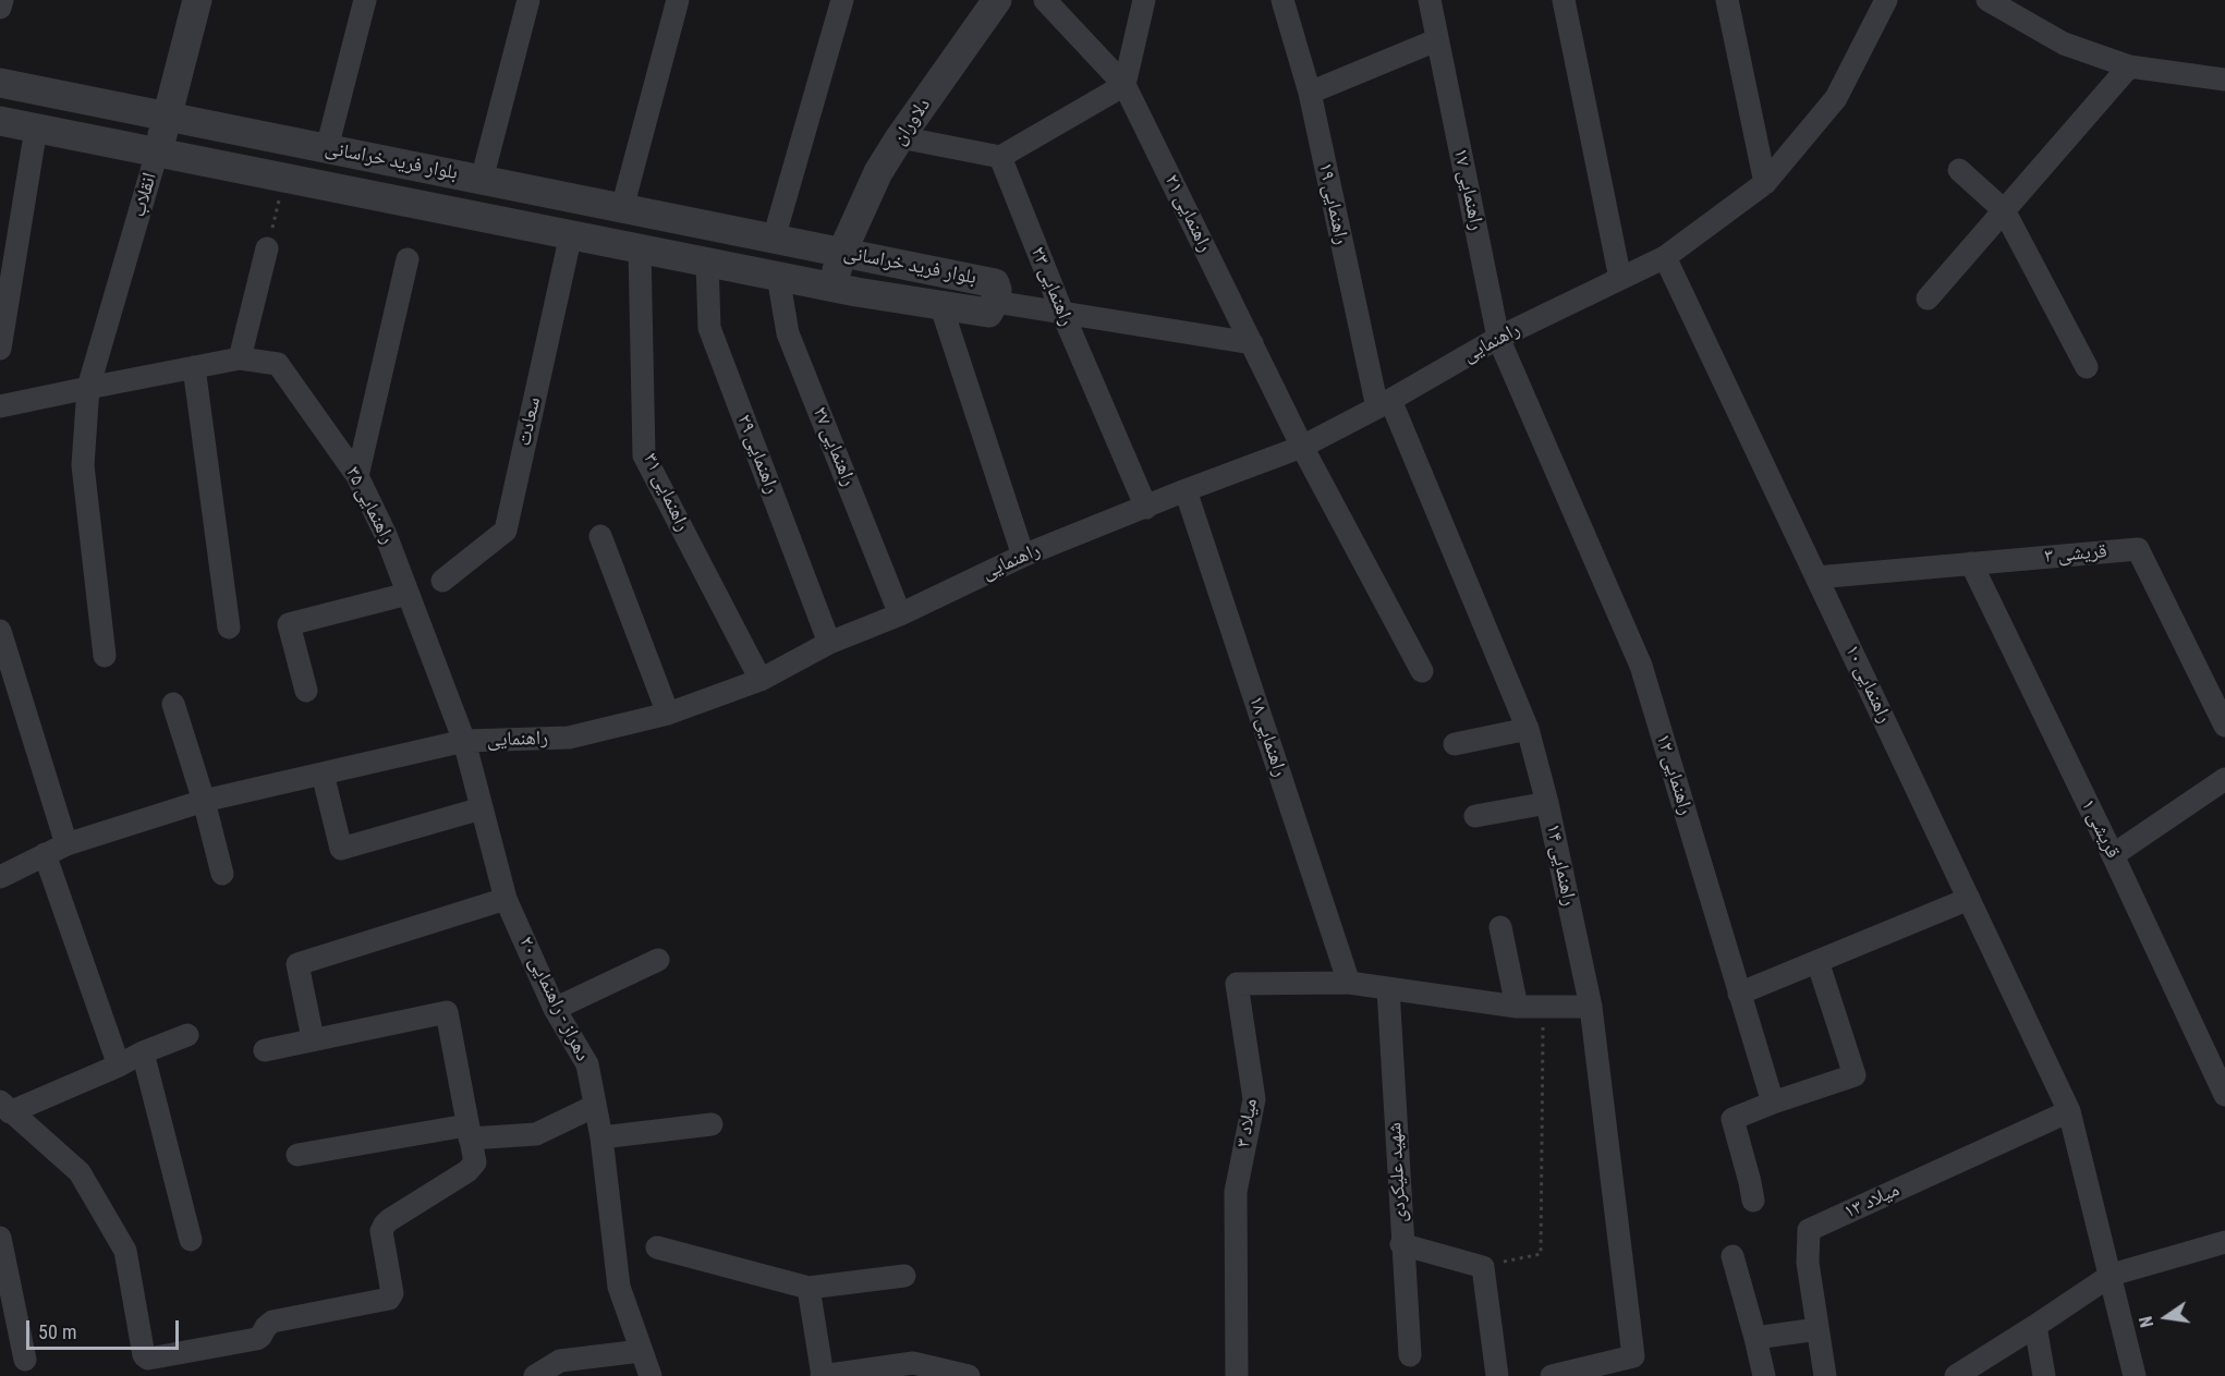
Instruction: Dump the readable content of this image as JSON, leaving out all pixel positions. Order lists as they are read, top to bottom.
{
  "streets": {
    "street": [
      "دلاوران",
      "بلوار فرید خراسانی",
      "راهنمایی ۱۷",
      "انقلاب",
      "راهنمایی ۱۹",
      "راهنمایی ۲۱",
      "راهنمایی ۲۳",
      "راهنمایی",
      "سعادت",
      "راهنمایی ۲۷",
      "راهنمایی ۲۹",
      "راهنمایی ۳۱",
      "راهنمایی ۳۵",
      "قریشی ۳",
      "راهنمایی ۱۰",
      "راهنمایی ۱۸",
      "راهنمایی ۱۲",
      "قریشی ۱",
      "راهنمایی ۱۴",
      "دهراز - راهنمایی ۲۰",
      "میلاد ۳",
      "شهید علیکردی",
      "میلاد ۱۳"
    ]
  },
  "crossings": [
    ["دلاوران", "بلوار فرید خراسانی"],
    ["بلوار فرید خراسانی", "انقلاب"],
    ["بلوار فرید خراسانی", "سعادت"],
    ["بلوار فرید خراسانی", "راهنمایی ۲۷"],
    ["بلوار فرید خراسانی", "راهنمایی ۲۹"],
    ["بلوار فرید خراسانی", "راهنمایی ۳۱"],
    ["راهنمایی ۱۷", "راهنمایی"],
    ["راهنمایی ۱۷", "راهنمایی ۱۲"],
    ["انقلاب", "راهنمایی ۳۵"],
    ["راهنمایی ۱۹", "راهنمایی"],
    ["راهنمایی ۱۹", "راهنمایی ۱۴"],
    ["راهنمایی ۲۱", "راهنمایی"],
    ["راهنمایی ۲۳", "راهنمایی"],
    ["راهنمایی", "راهنمایی ۲۷"],
    ["راهنمایی", "راهنمایی ۲۹"],
    ["راهنمایی", "راهنمایی ۳۱"],
    ["راهنمایی", "راهنمایی ۳۵"],
    ["راهنمایی", "راهنمایی ۱۰"],
    ["راهنمایی", "راهنمایی ۱۸"],
    ["راهنمایی", "راهنمایی ۱۲"],
    ["راهنمایی", "راهنمایی ۱۴"],
    ["راهنمایی", "دهراز - راهنمایی ۲۰"],
    ["راهنمایی ۳۵", "دهراز - راهنمایی ۲۰"],
    ["قریشی ۳", "راهنمایی ۱۰"],
    ["قریشی ۳", "قریشی ۱"],
    ["راهنمایی ۱۰", "میلاد ۱۳"],
    ["راهنمایی ۱۸", "میلاد ۳"]
  ],
  "scale_bar": "50 m",
  "north": "left"
}
